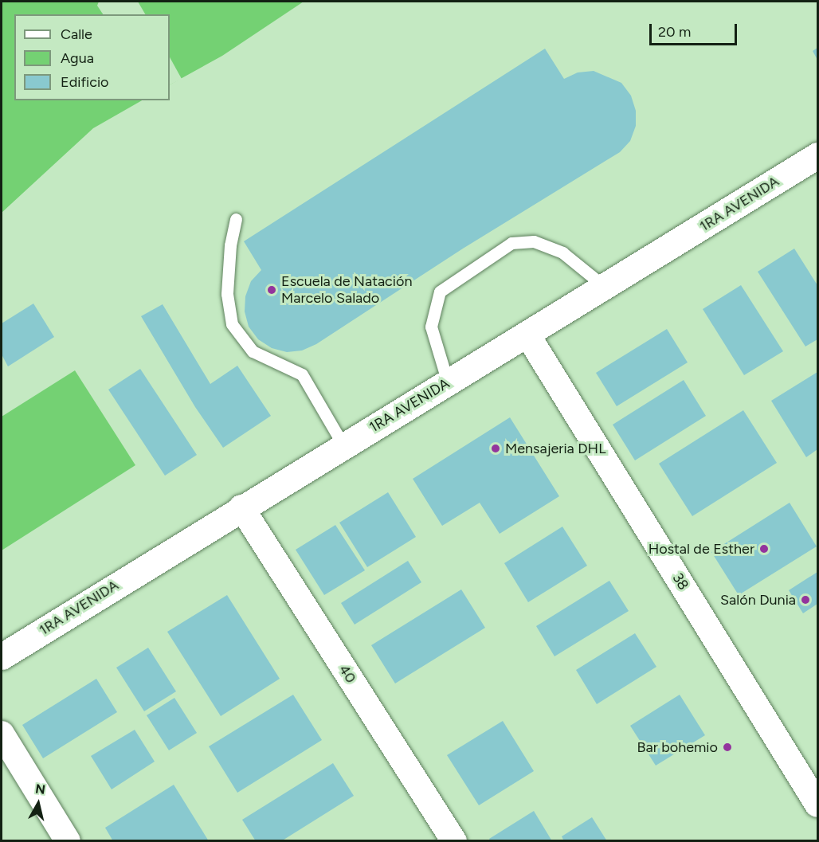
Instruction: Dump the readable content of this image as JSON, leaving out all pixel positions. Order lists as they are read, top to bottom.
{
  "streets": {
    "street": ["1RA AVENIDA", "38", "40"]
  },
  "crossings": [
    ["1RA AVENIDA", "38"],
    ["1RA AVENIDA", "40"]
  ],
  "places": [
    "Escuela de Natación Marcelo Salado",
    "Mensajeria DHL",
    "Hostal de Esther",
    "Salón Dunia",
    "Bar bohemio"
  ],
  "legend": ["Calle", "Agua", "Edificio"],
  "scale_bar": "20 m",
  "north": "top"
}
